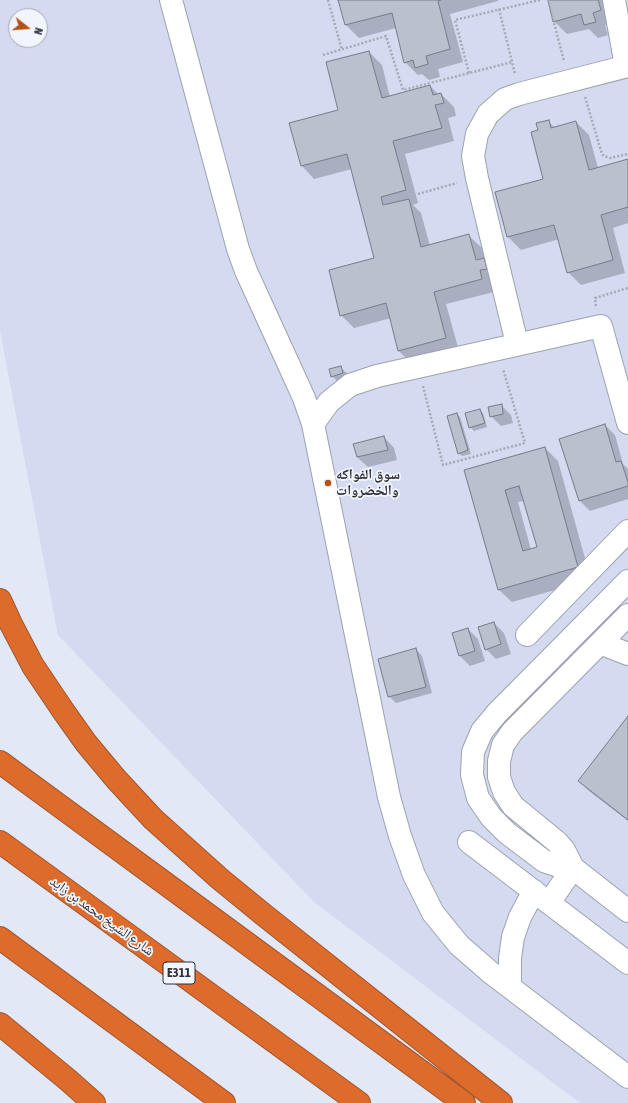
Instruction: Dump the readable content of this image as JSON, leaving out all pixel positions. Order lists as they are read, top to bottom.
{
  "streets": {
    "highway": ["شارع الشيخ محمد بن زايد", "E311"]
  },
  "places": ["سوق الفواكه والخضروات"],
  "north": "right"
}
